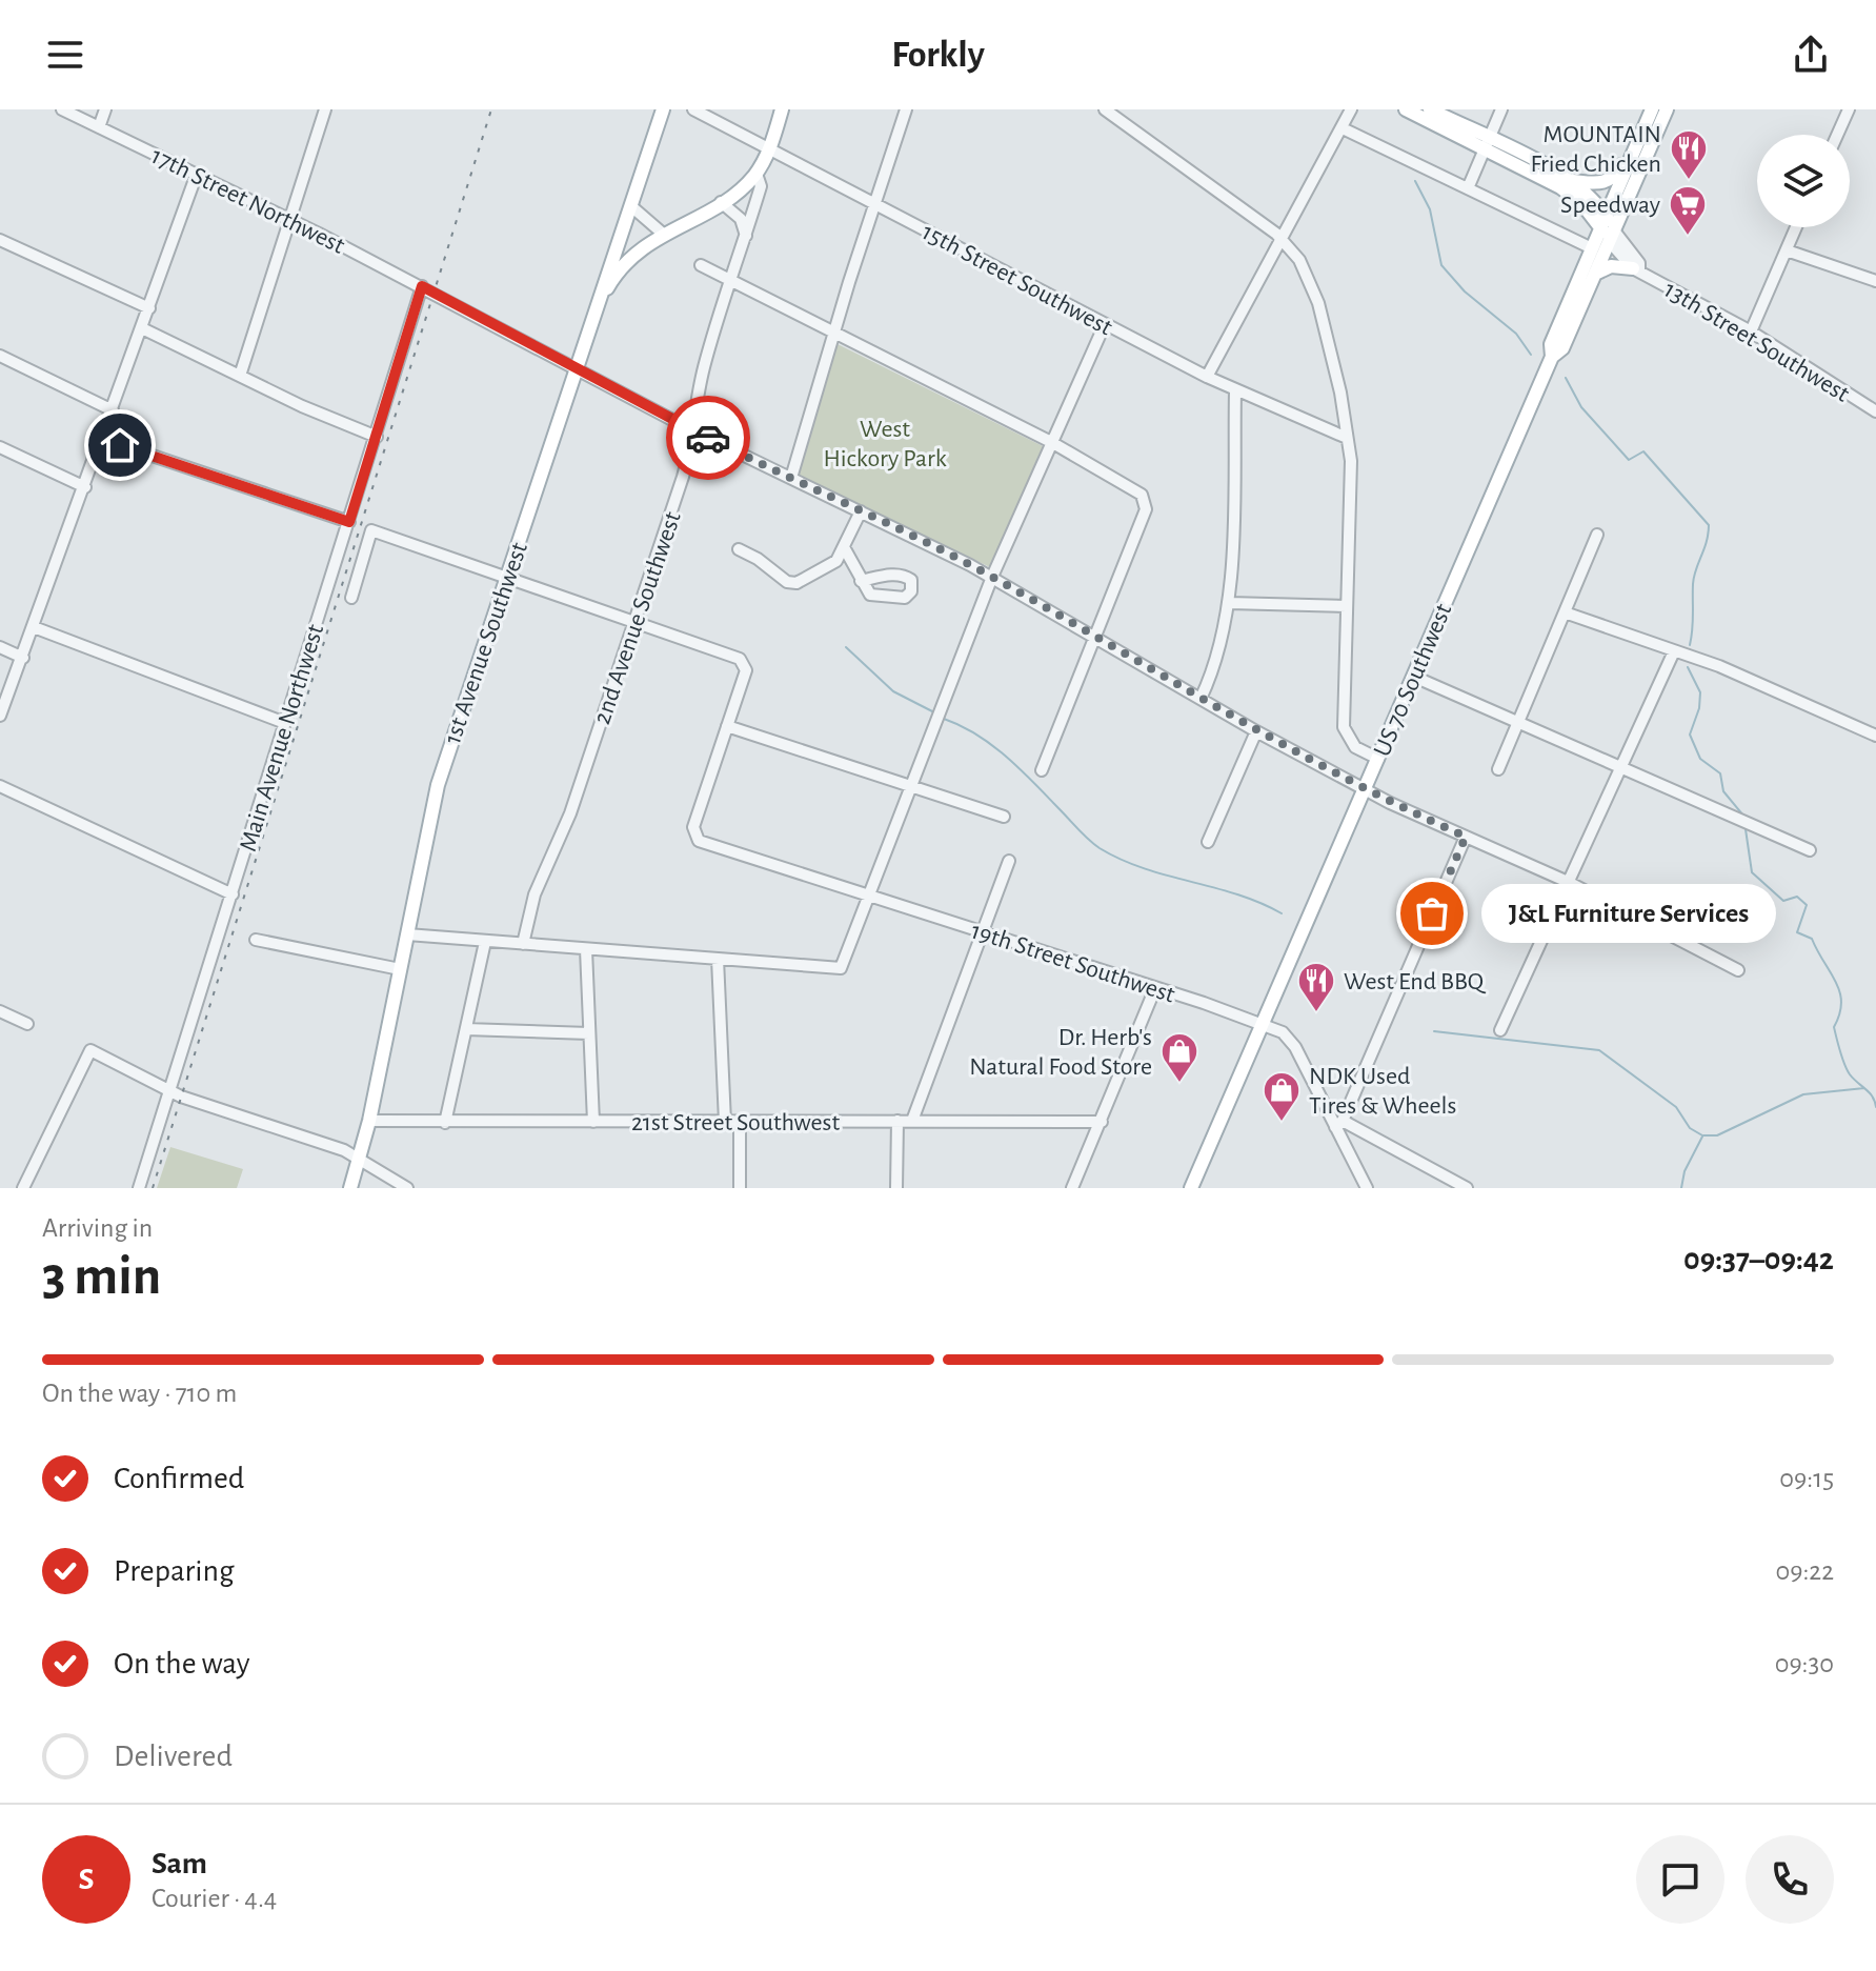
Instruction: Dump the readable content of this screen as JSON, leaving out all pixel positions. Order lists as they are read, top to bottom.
{
  "streets": {
    "main road": [
      "13th Street Southwest",
      "2nd Avenue Southwest",
      "1st Avenue Southwest",
      "US 70 Southwest"
    ],
    "street": [
      "17th Street Northwest",
      "15th Street Southwest",
      "Main Avenue Northwest",
      "19th Street Southwest",
      "21st Street Southwest"
    ]
  },
  "crossings": [
    ["17th Street Northwest", "2nd Avenue Southwest"],
    ["17th Street Northwest", "1st Avenue Southwest"],
    ["17th Street Northwest", "US 70 Southwest"],
    ["17th Street Northwest", "Main Avenue Northwest"],
    ["15th Street Southwest", "2nd Avenue Southwest"],
    ["13th Street Southwest", "US 70 Southwest"],
    ["2nd Avenue Southwest", "1st Avenue Southwest"],
    ["1st Avenue Southwest", "21st Street Southwest"],
    ["US 70 Southwest", "19th Street Southwest"]
  ],
  "parks": ["West Hickory Park"],
  "places": {
    "restaurant": ["MOUNTAIN Fried Chicken", "West End BBQ"],
    "supermarket": ["Speedway"],
    "other": ["J&L Furniture Services"],
    "shop": ["Dr. Herb's Natural Food Store", "NDK Used Tires & Wheels"]
  },
  "page": {
    "header": "Forkly",
    "bubble": "J&L Furniture Services",
    "heading": ["3 min", "Arriving in", "09:37–09:42"],
    "panel": ["Sam", "Courier · 4.4"],
    "bar": "On the way · 710 m",
    "list": [
      ["Confirmed", "09:15"],
      ["Preparing", "09:22"],
      ["On the way", "09:30"],
      "Delivered"
    ],
    "round": "S"
  }
}
